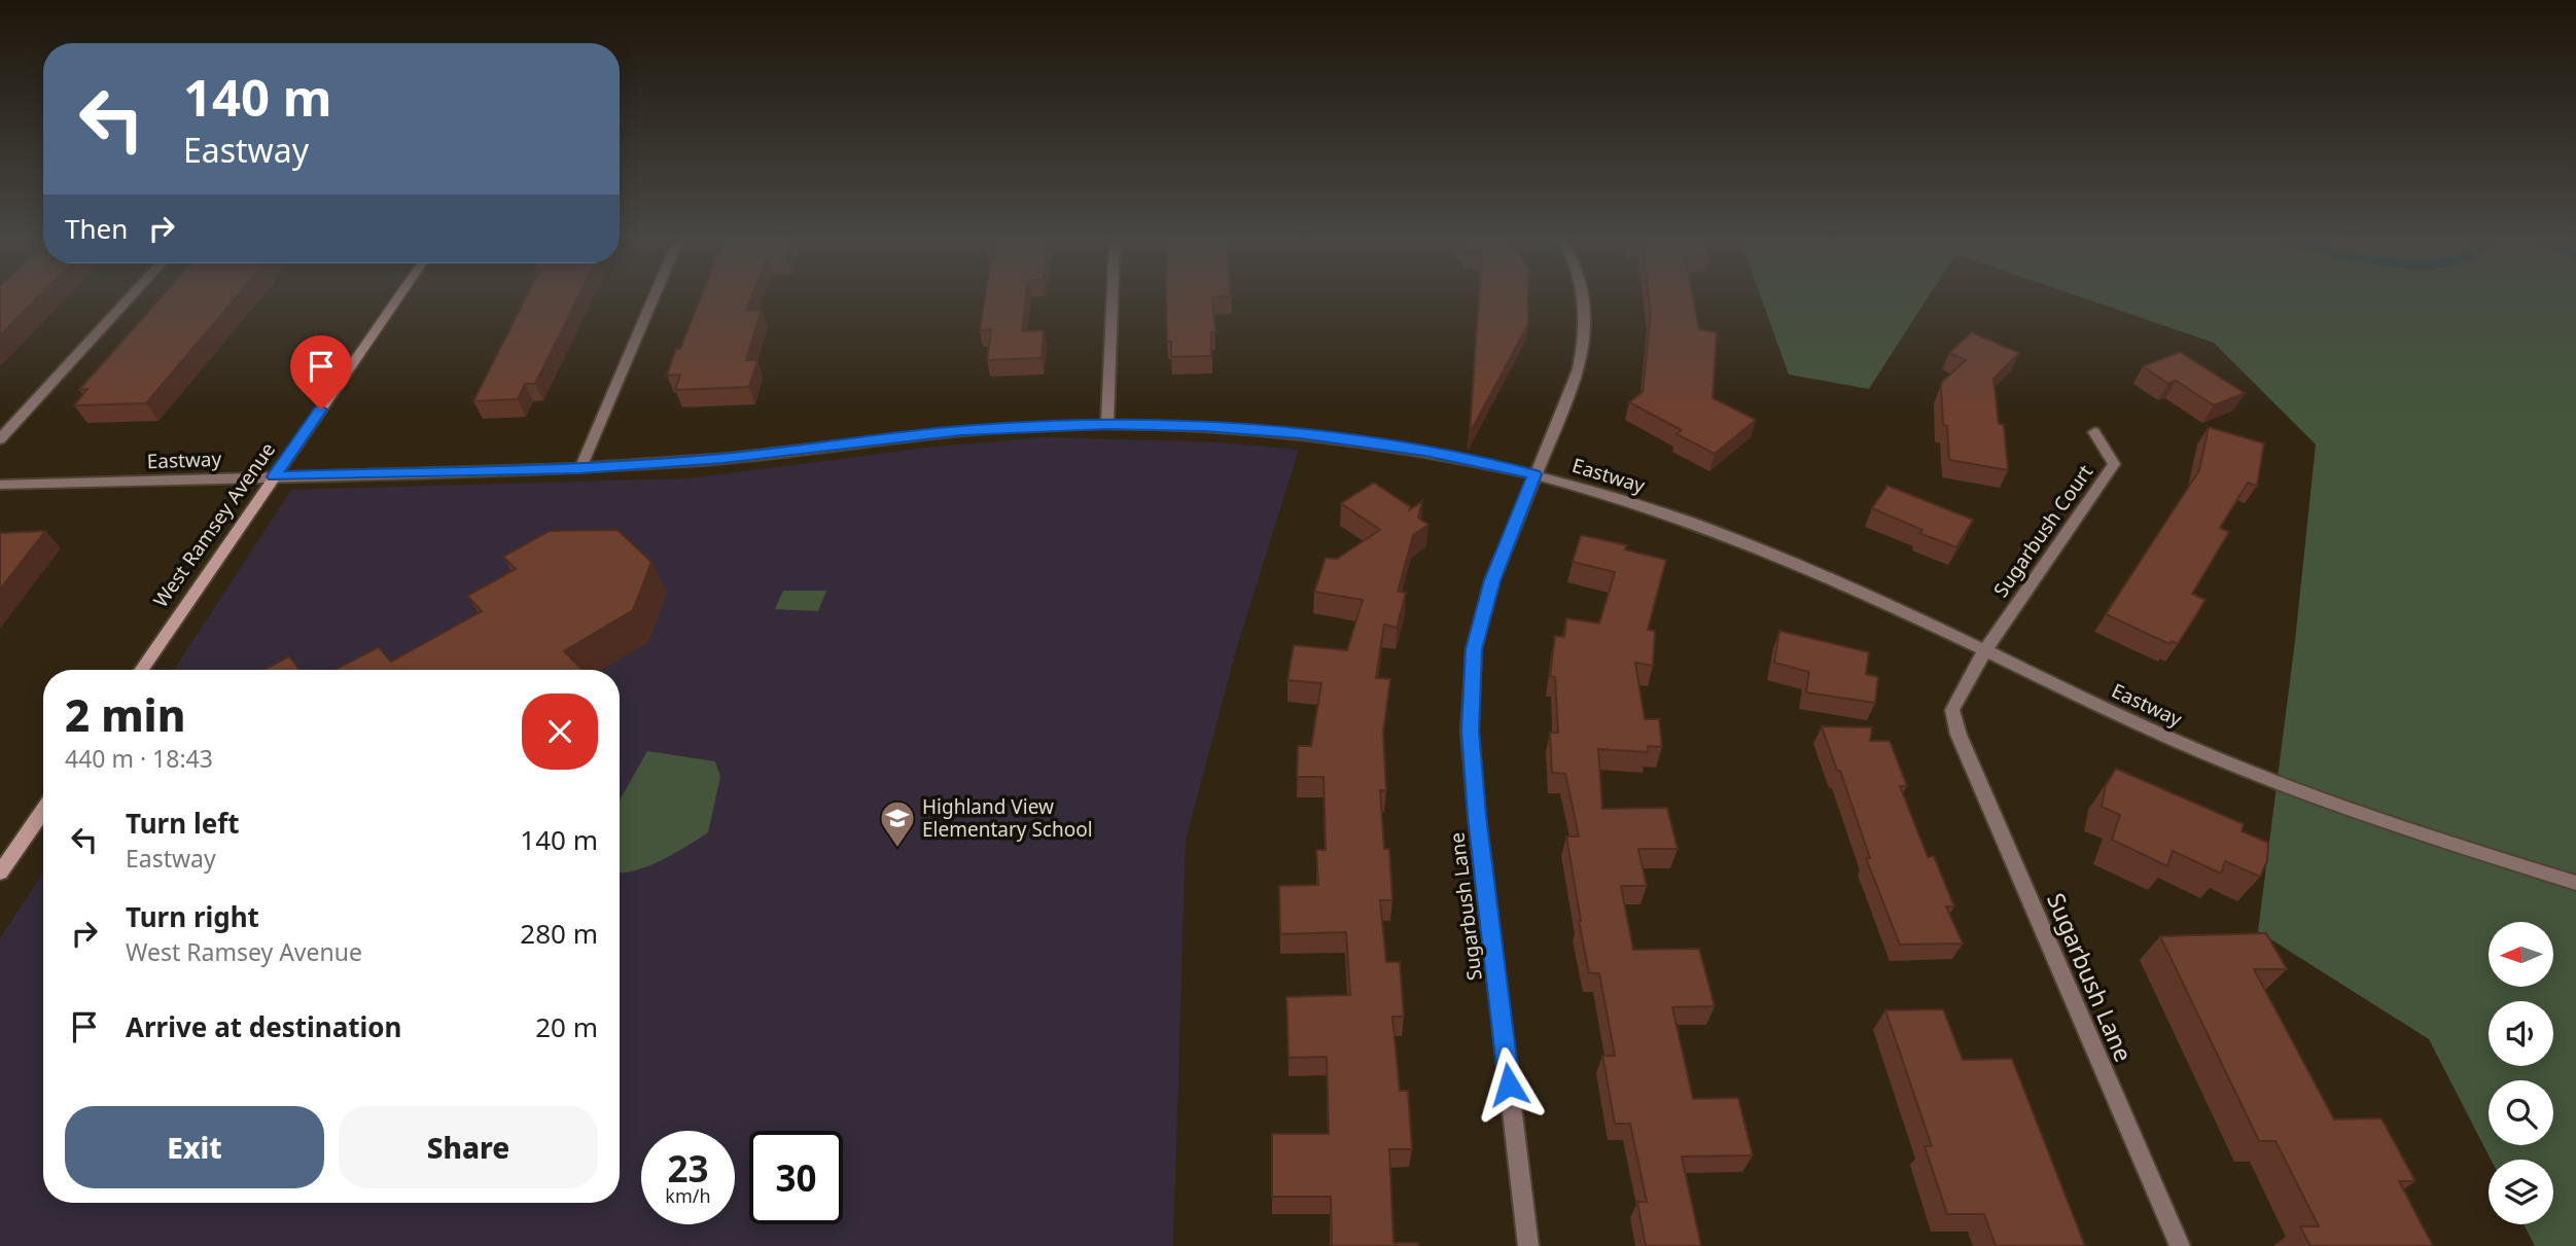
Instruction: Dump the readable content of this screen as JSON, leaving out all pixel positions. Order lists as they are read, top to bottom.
{
  "streets": {
    "street": [
      "Eastway",
      "West Ramsey Avenue",
      "Sugarbush Court",
      "Sugarbush Lane"
    ]
  },
  "crossings": [
    ["Eastway", "West Ramsey Avenue"],
    ["Eastway", "Sugarbush Court"],
    ["Eastway", "Sugarbush Lane"],
    ["Sugarbush Court", "Sugarbush Lane"]
  ],
  "places": {
    "school or university": ["Highland View Elementary School"]
  },
  "north": "left",
  "page": {
    "turn": ["140 m", "Eastway"],
    "then": "Then",
    "heading": ["2 min", "440 m · 18:43"],
    "list": [
      {
        "name": "Turn left",
        "note": "Eastway",
        "value": "140 m"
      },
      {
        "name": "Turn right",
        "note": "West Ramsey Avenue",
        "value": "280 m"
      },
      {
        "name": "Arrive at destination",
        "value": "20 m"
      }
    ],
    "buttons": ["Exit", "Share"],
    "speed": "23 km/h",
    "limit": "30"
  }
}
